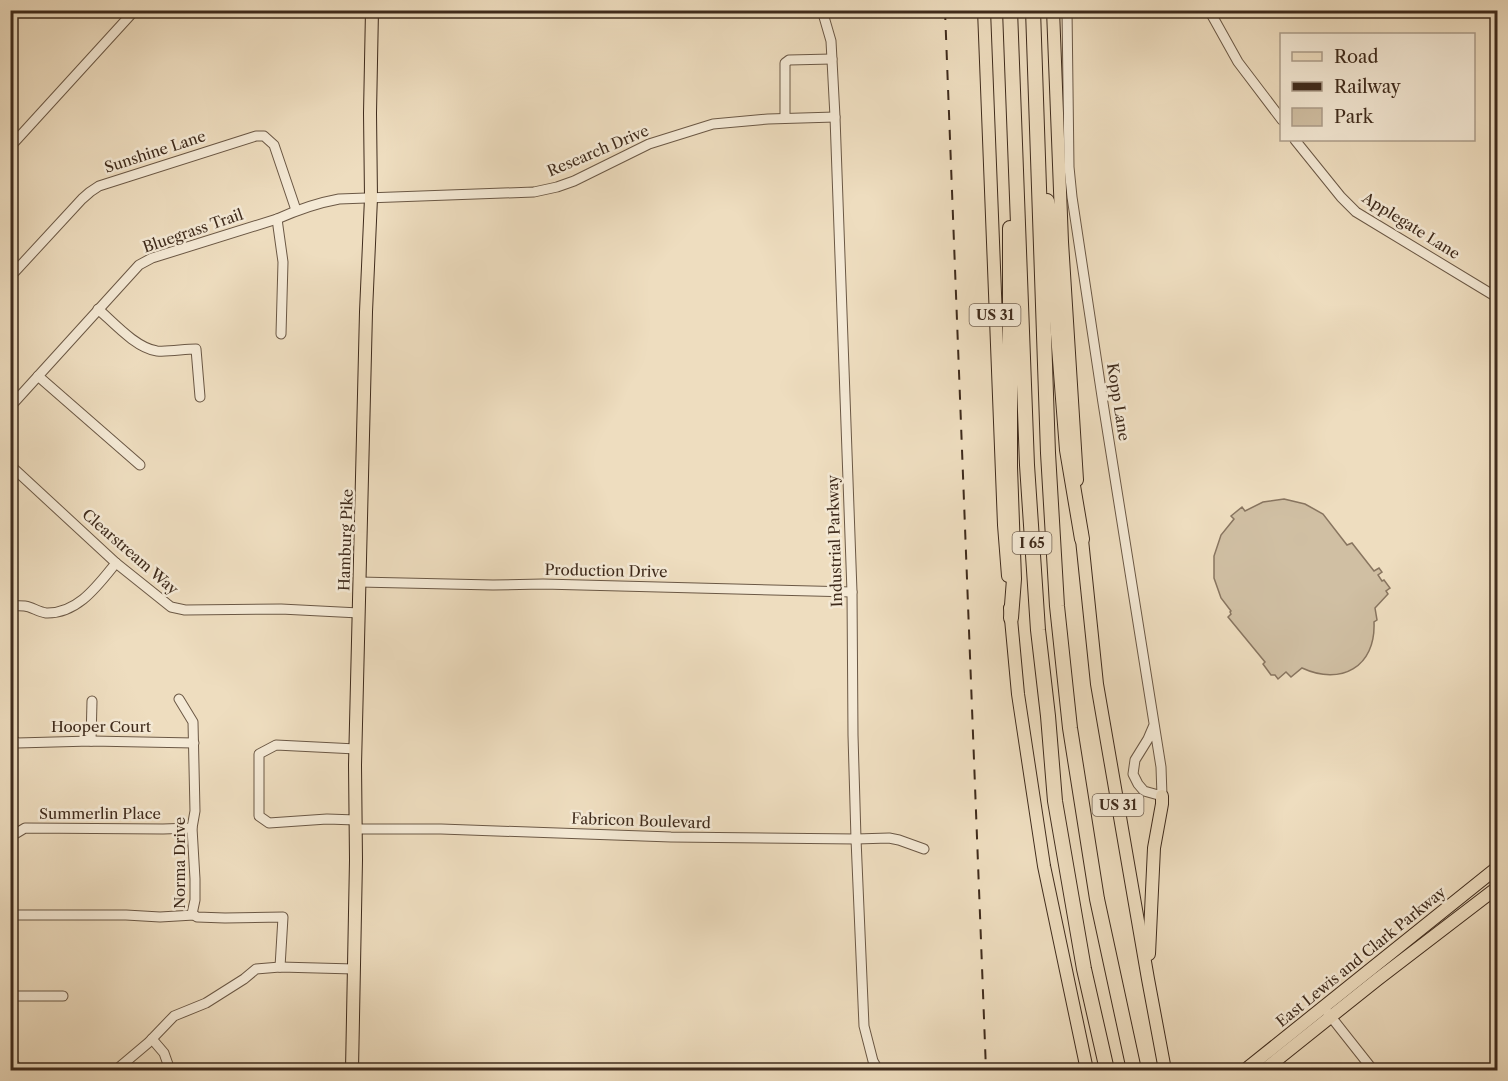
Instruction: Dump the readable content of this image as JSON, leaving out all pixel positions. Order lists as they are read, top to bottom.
{
  "streets": {
    "highway": ["I 65"],
    "main road": ["US 31", "Hamburg Pike", "East Lewis and Clark Parkway"],
    "street": [
      "Research Drive",
      "Sunshine Lane",
      "Applegate Lane",
      "Bluegrass Trail",
      "Kopp Lane",
      "Industrial Parkway",
      "Clearstream Way",
      "Production Drive",
      "Hooper Court",
      "Summerlin Place",
      "Fabricon Boulevard",
      "Norma Drive"
    ]
  },
  "crossings": [
    ["Research Drive", "Bluegrass Trail"],
    ["Research Drive", "Hamburg Pike"],
    ["Research Drive", "Industrial Parkway"],
    ["Sunshine Lane", "Bluegrass Trail"],
    ["Bluegrass Trail", "Hamburg Pike"],
    ["Hamburg Pike", "Clearstream Way"],
    ["Hamburg Pike", "Production Drive"],
    ["Hamburg Pike", "Fabricon Boulevard"],
    ["Industrial Parkway", "Production Drive"],
    ["Industrial Parkway", "Fabricon Boulevard"],
    ["Hooper Court", "Norma Drive"],
    ["Summerlin Place", "Norma Drive"]
  ],
  "legend": ["Road", "Railway", "Park"]
}
